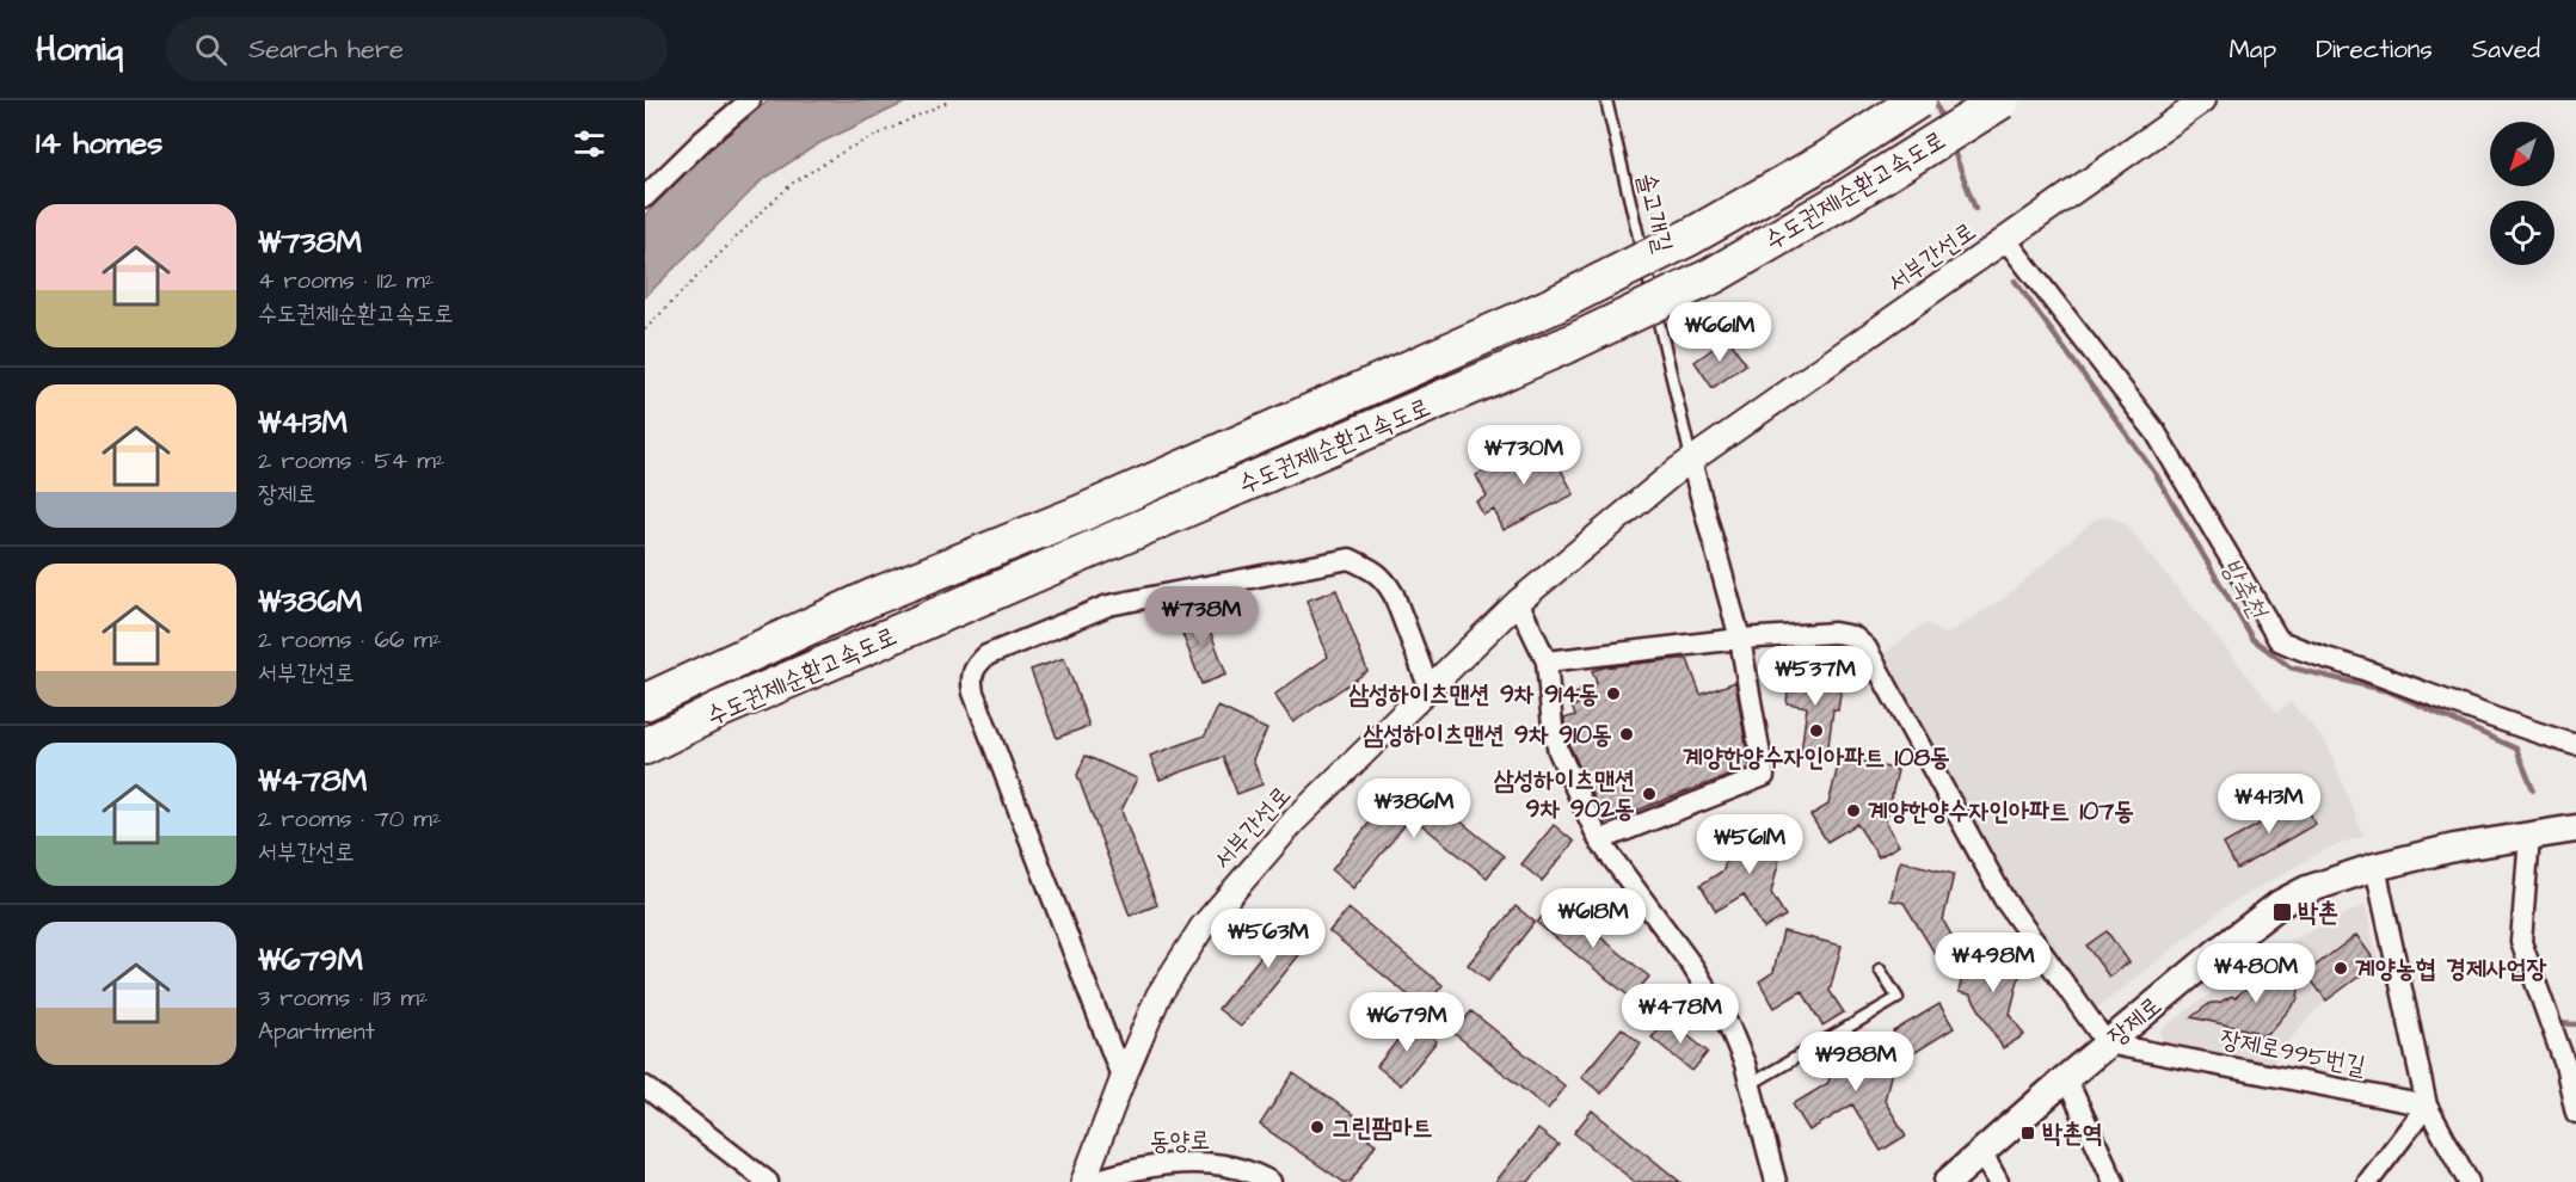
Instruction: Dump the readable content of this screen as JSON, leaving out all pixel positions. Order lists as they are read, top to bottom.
{
  "streets": {
    "highway": ["수도권제1순환고속도로"],
    "main road": ["장제로"],
    "street": ["서부간선로", "장제로995번길", "동양로"],
    "lane": ["솔고개길"]
  },
  "crossings": [
    ["솔고개길", "서부간선로"],
    ["장제로", "장제로995번길"]
  ],
  "water": ["방축천"],
  "places": {
    "other": [
      "삼성하이츠맨션 9차 914동",
      "계양한양수자인아파트 108동",
      "삼성하이츠맨션 9차 910동",
      "삼성하이츠맨션 9차 902동",
      "계양한양수자인아파트 107동",
      "계양농협 경제사업장",
      "그린팜마트"
    ],
    "transit": ["박촌", "박촌역"]
  },
  "north": "bottom left",
  "page": {
    "header": "Homiq",
    "search": "Search here",
    "nav": ["Map", "Directions", "Saved"],
    "heading": "14 homes",
    "list": [
      {
        "name": "₩738M",
        "note": "4 rooms · 112 m² · 수도권제1순환고속도로"
      },
      {
        "name": "₩413M",
        "note": "2 rooms · 54 m² · 장제로"
      },
      {
        "name": "₩386M",
        "note": "2 rooms · 66 m² · 서부간선로"
      },
      {
        "name": "₩478M",
        "note": "2 rooms · 70 m² · 서부간선로"
      },
      {
        "name": "₩679M",
        "note": "3 rooms · 113 m² · Apartment"
      }
    ],
    "price": [
      "₩661M",
      "₩730M",
      "₩738M",
      "₩537M",
      "₩413M",
      "₩386M",
      "₩561M",
      "₩618M",
      "₩563M",
      "₩498M",
      "₩480M",
      "₩478M",
      "₩679M",
      "₩988M"
    ]
  }
}
